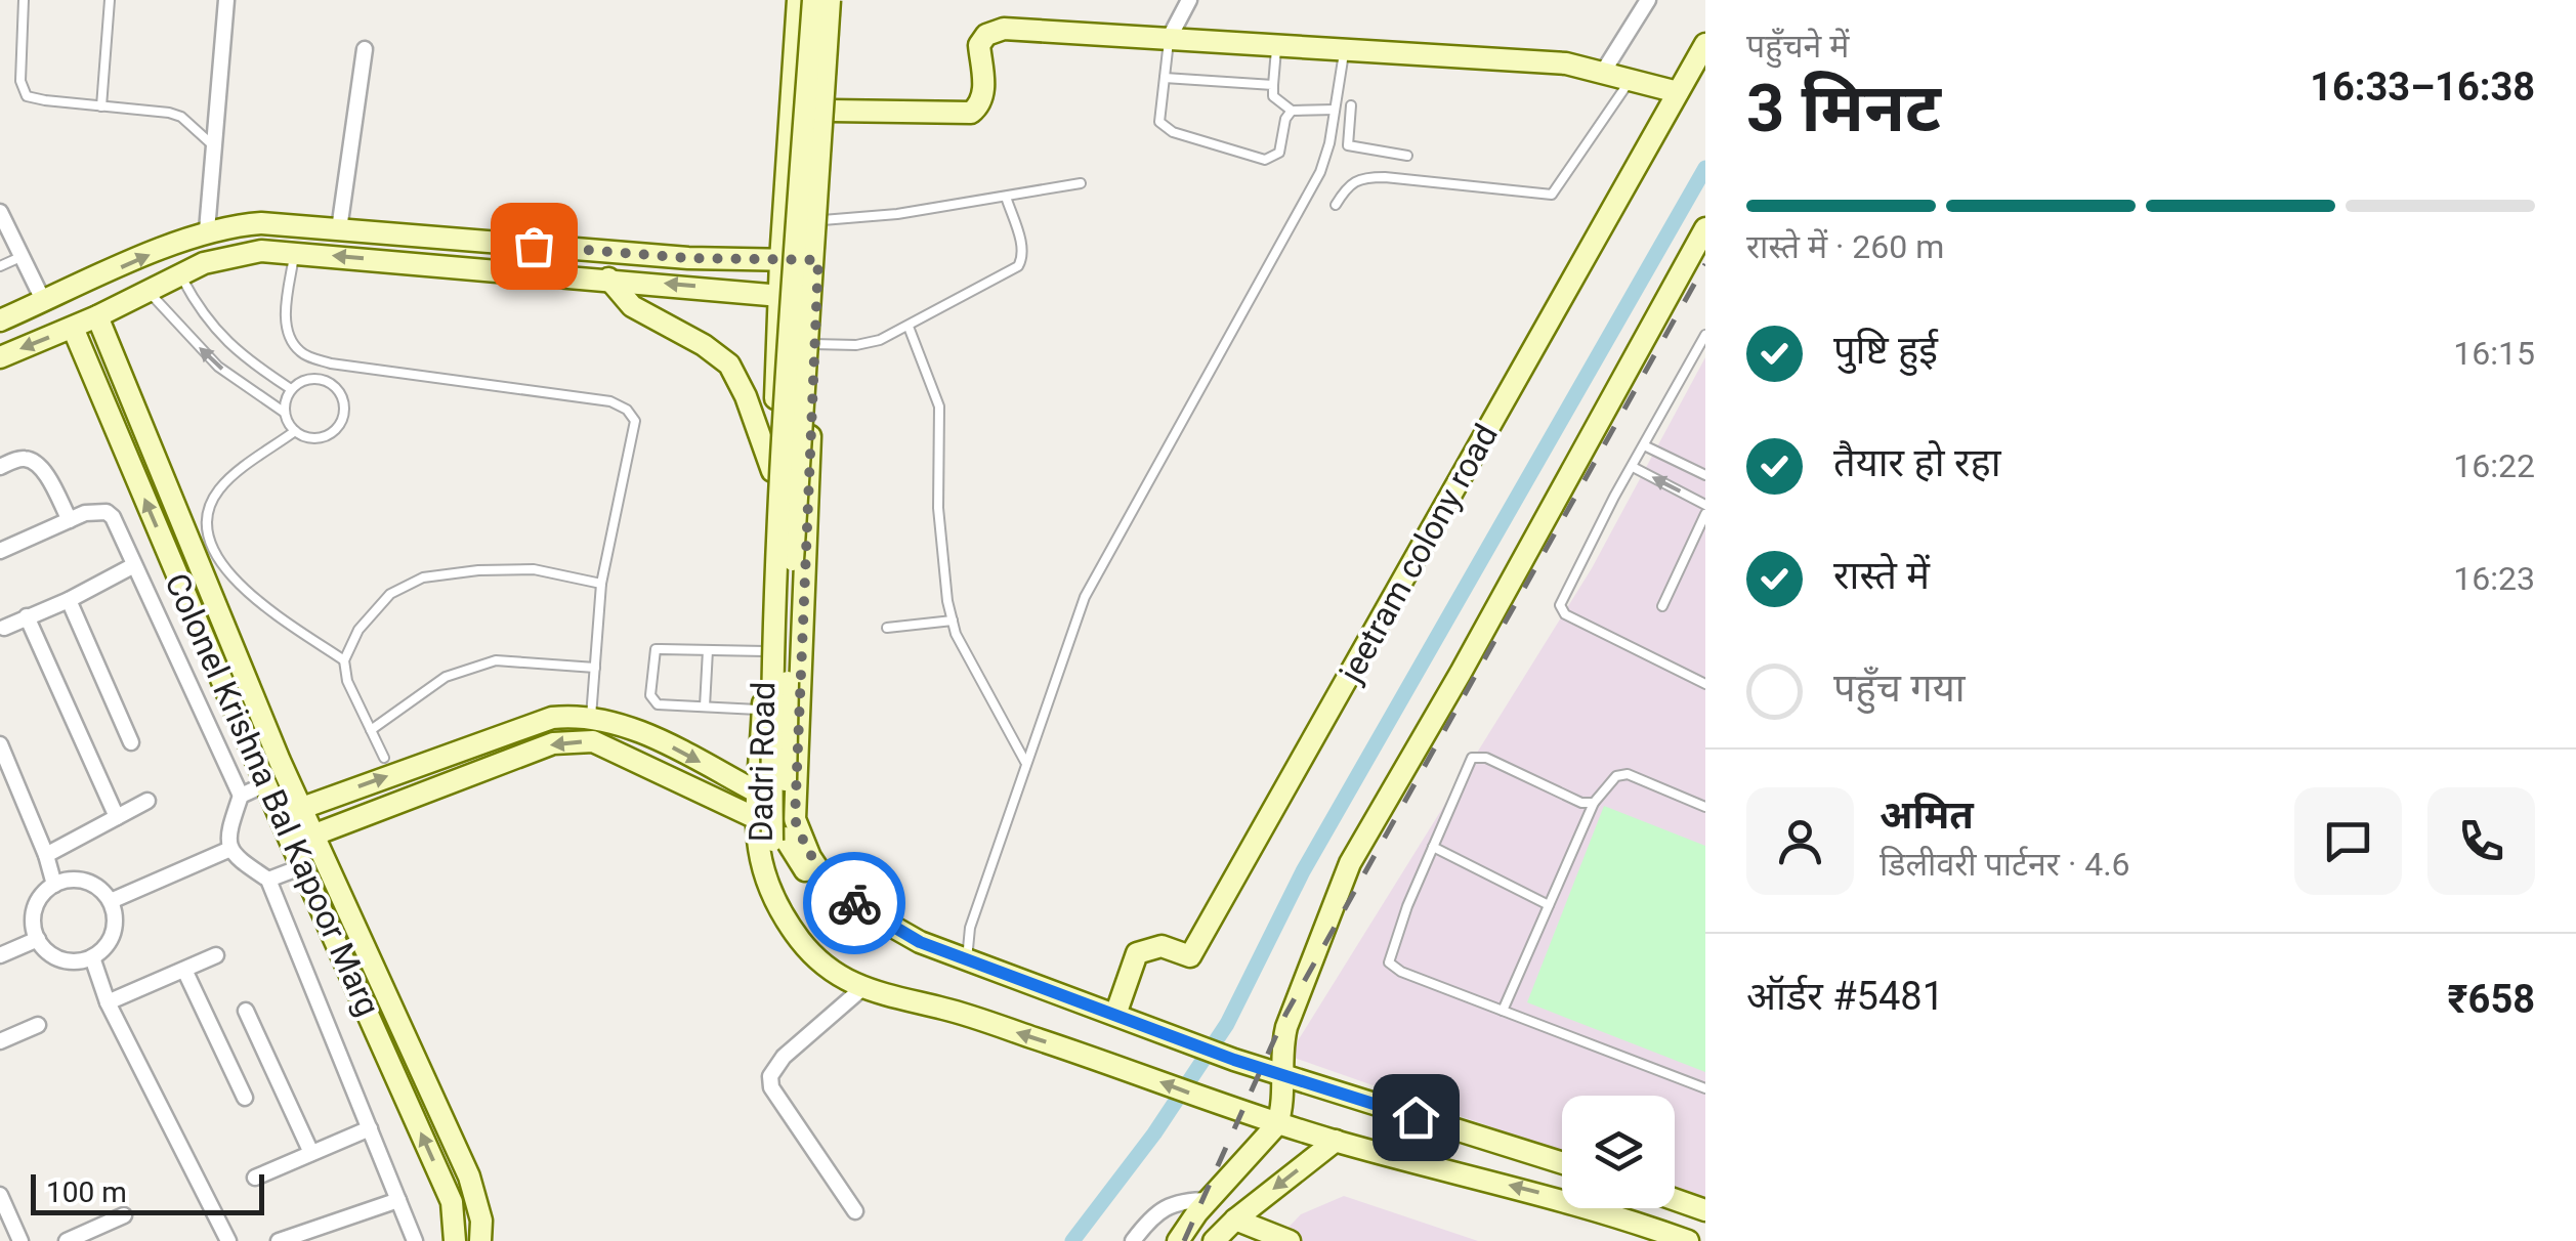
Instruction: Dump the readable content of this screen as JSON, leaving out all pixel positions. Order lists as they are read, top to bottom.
{
  "streets": {
    "street": ["jeetram colony road", "Dadri Road", "Colonel Krishna Bal Kapoor Marg"]
  },
  "scale_bar": "100 m",
  "page": {
    "heading": ["3 मिनट", "पहुँचने में", "16:33–16:38"],
    "panel": [
      "अमित",
      "डिलीवरी पार्टनर · 4.6",
      "ऑर्डर #5481",
      "₹658"
    ],
    "bar": "रास्ते में · 260 m",
    "list": [
      ["पुष्टि हुई", "16:15"],
      ["तैयार हो रहा", "16:22"],
      ["रास्ते में", "16:23"],
      "पहुँच गया"
    ],
    "scale": "100 m"
  }
}
